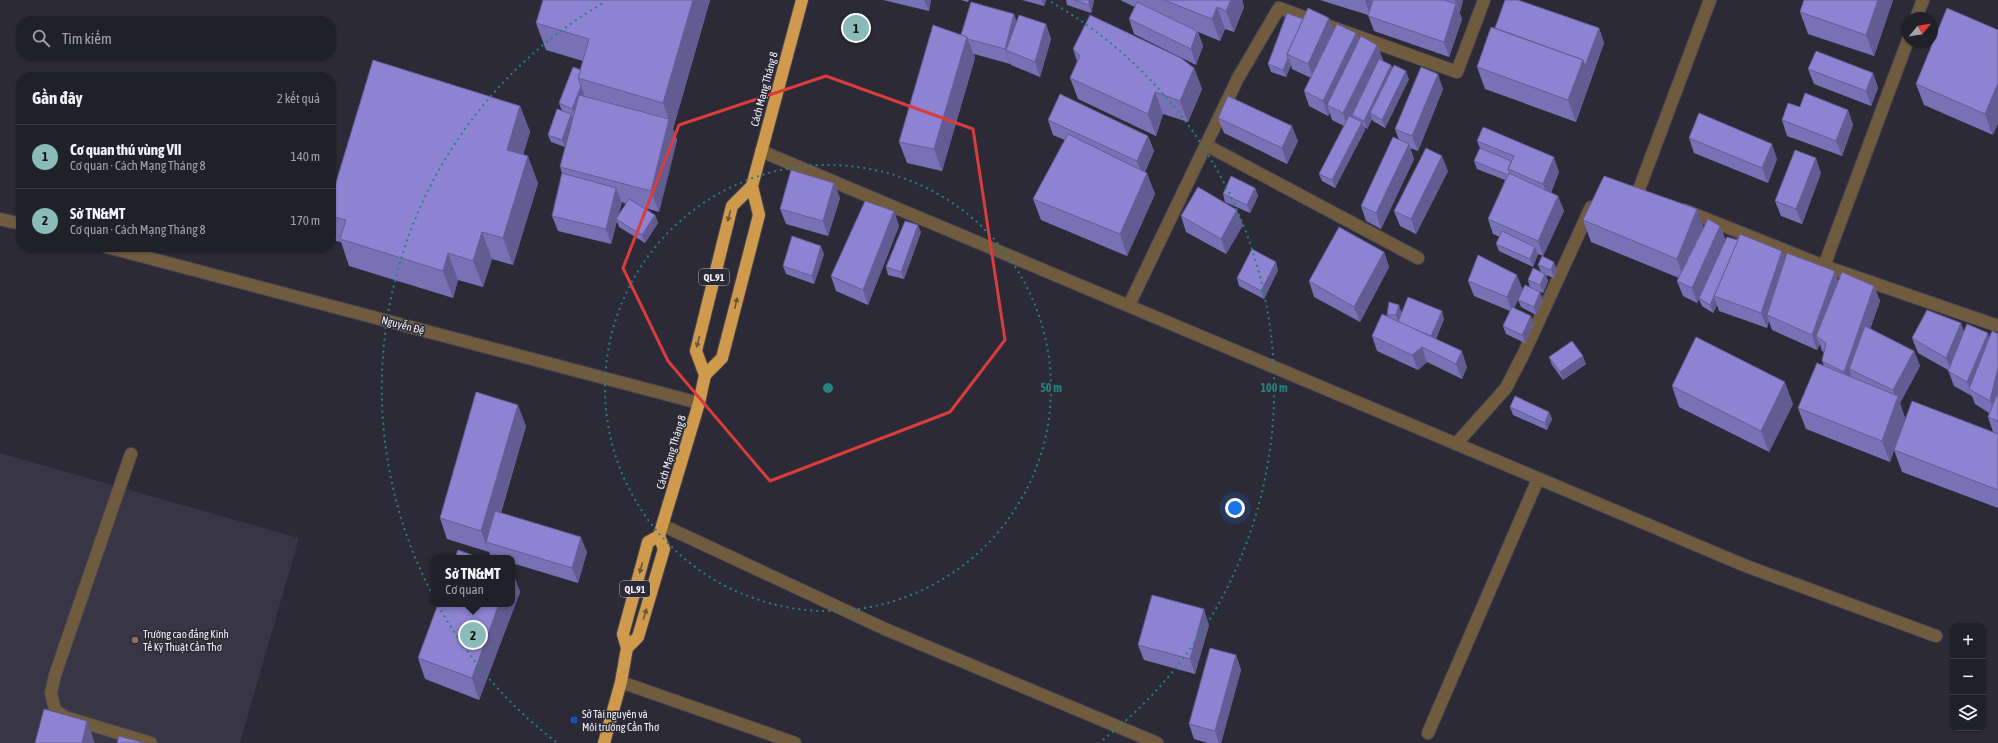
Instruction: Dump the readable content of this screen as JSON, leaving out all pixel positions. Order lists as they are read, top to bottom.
{
  "streets": {
    "highway": ["Cách Mạng Tháng 8", "QL.91"],
    "street": ["Nguyễn Đệ"]
  },
  "crossings": [
    ["Cách Mạng Tháng 8", "QL.91"],
    ["Cách Mạng Tháng 8", "Nguyễn Đệ"]
  ],
  "places": {
    "other": ["Trường cao đẳng Kinh Tế Kỹ Thuật Cần Thơ"],
    "transit": ["Sở Tài nguyên và Môi trường Cần Thơ"]
  },
  "north": "top right",
  "page": {
    "pins": ["1", "2"],
    "search": "Tìm kiếm",
    "heading": ["Gần đây", "2 kết quả"],
    "list": [
      {
        "mark": "1",
        "name": "Cơ quan thú vùng VII",
        "note": "Cơ quan · Cách Mạng Tháng 8",
        "value": "140 m"
      },
      {
        "mark": "2",
        "name": "Sở TN&MT",
        "note": "Cơ quan · Cách Mạng Tháng 8",
        "value": "170 m"
      }
    ],
    "popup": ["Sở TN&MT", "Cơ quan"],
    "map_buttons": ["+", "−"]
  },
  "rings": ["50 m", "100 m"]
}
